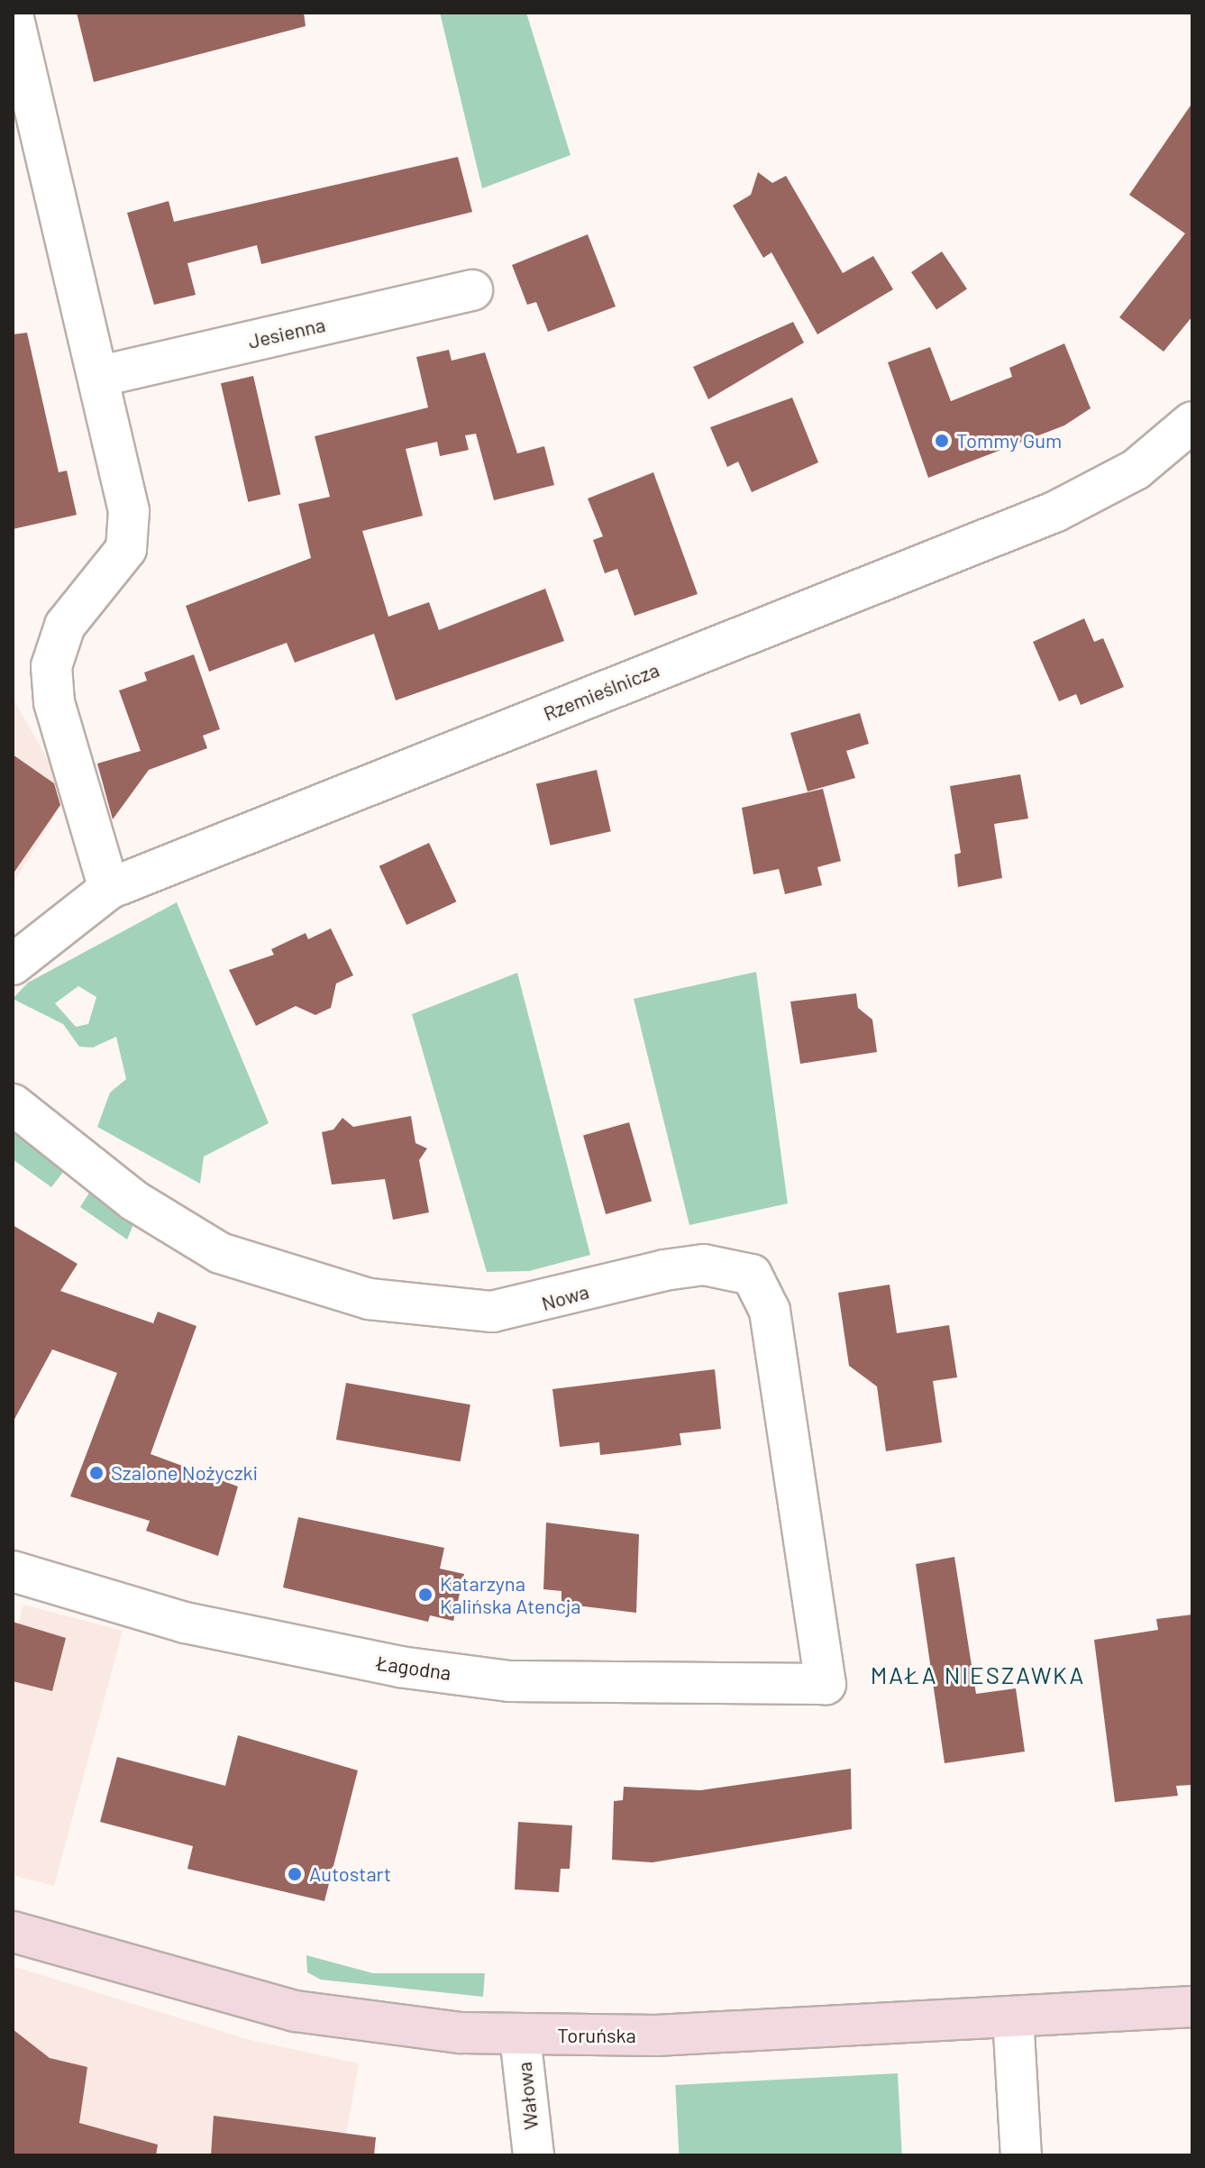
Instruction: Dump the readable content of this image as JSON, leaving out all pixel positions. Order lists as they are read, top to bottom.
{
  "streets": {
    "main road": ["Toruńska"],
    "street": [
      "Jesienna",
      "Rzemieślnicza",
      "Nowa",
      "Łagodna",
      "Wałowa"
    ]
  },
  "crossings": [
    ["Nowa", "Łagodna"],
    ["Toruńska", "Wałowa"]
  ],
  "districts": ["MAŁA NIESZAWKA"],
  "places": [
    "Tommy Gum",
    "Szalone Nożyczki",
    "Katarzyna Kalińska Atencja",
    "Autostart"
  ]
}
